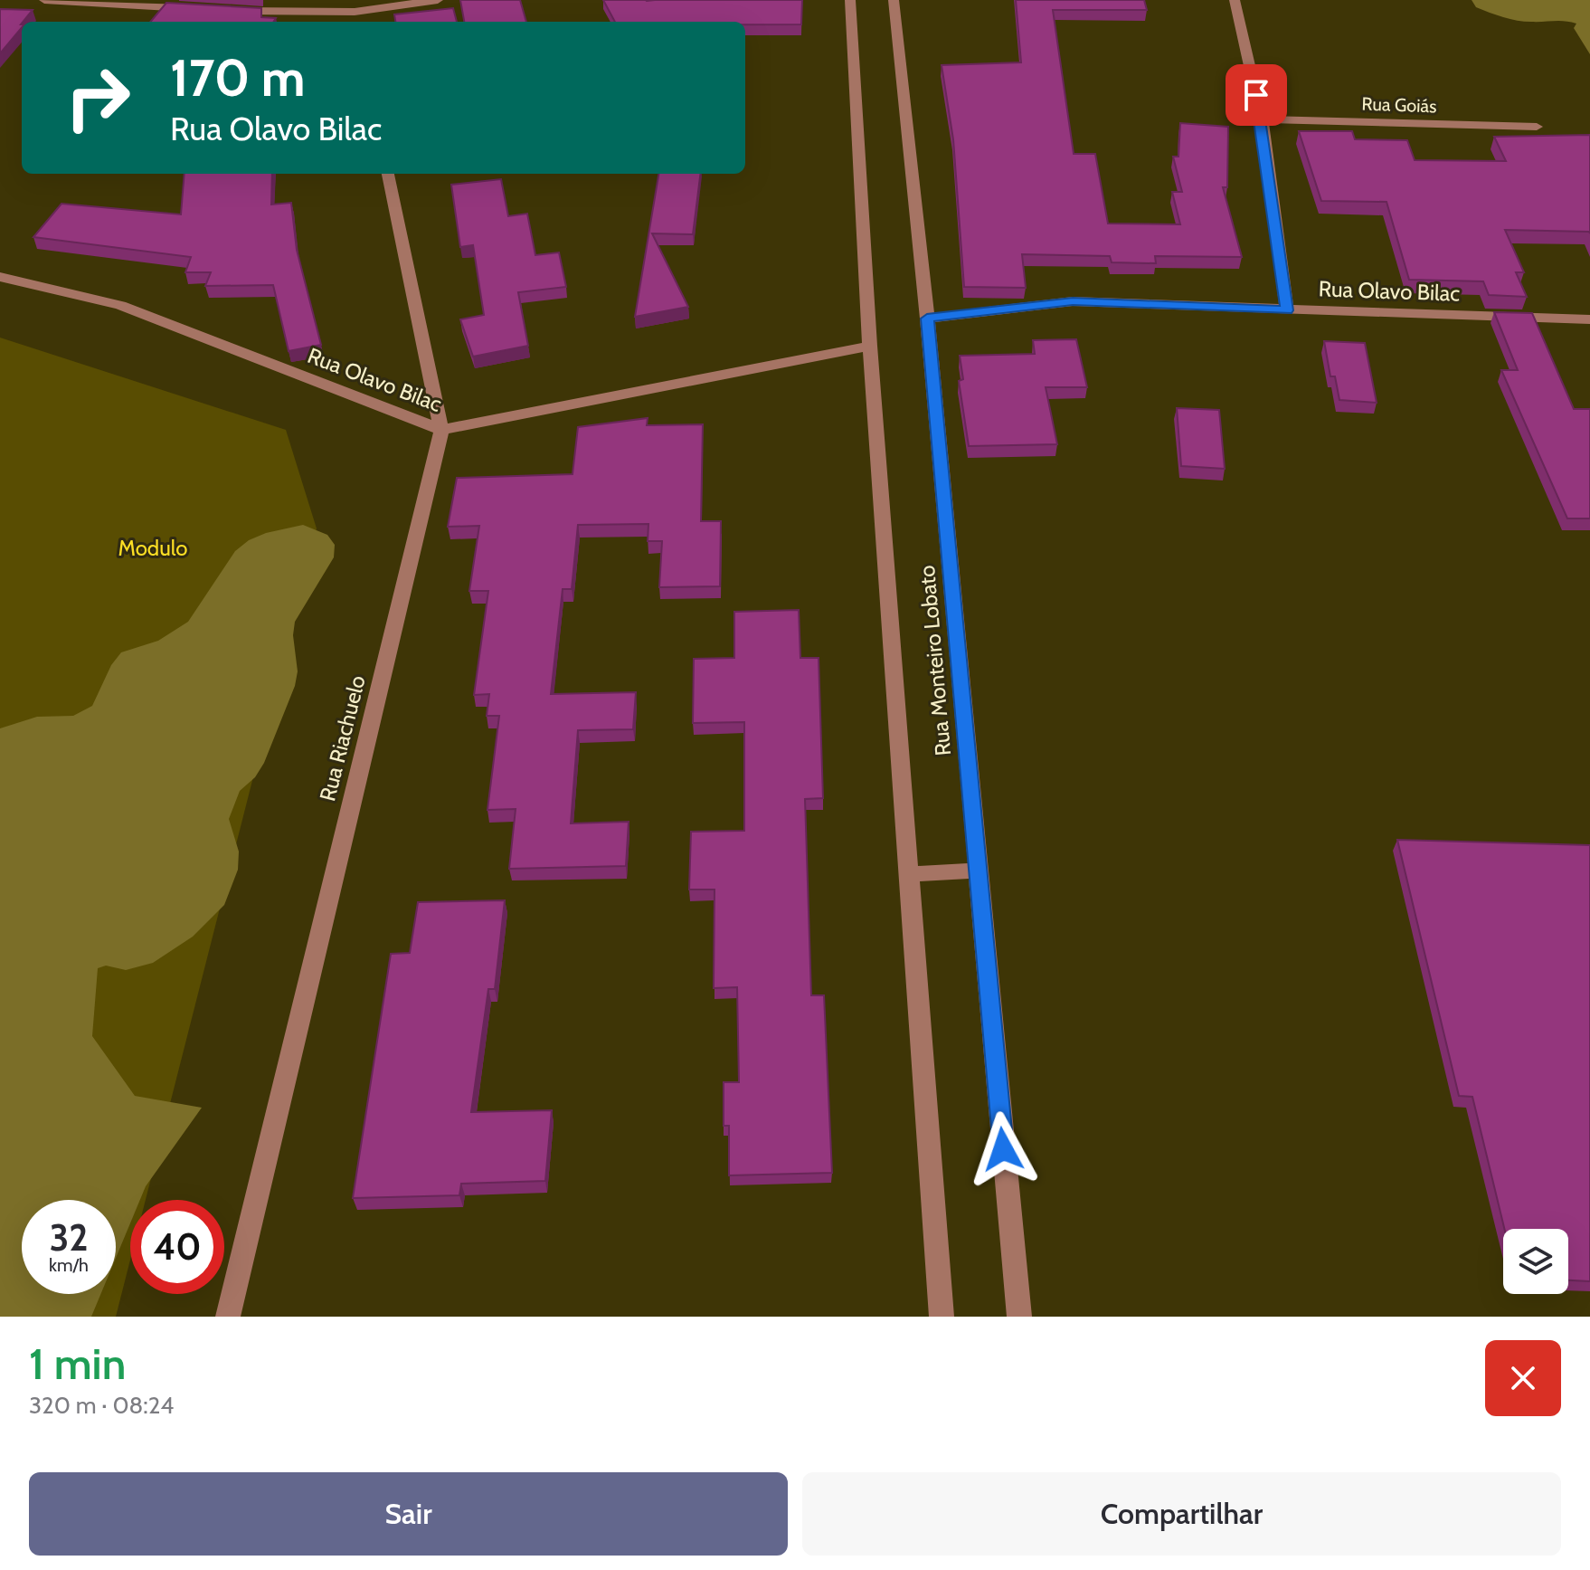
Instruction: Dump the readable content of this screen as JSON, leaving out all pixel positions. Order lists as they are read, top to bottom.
{
  "streets": {
    "street": [
      "Rua Goiás",
      "Rua Olavo Bilac",
      "Rua Monteiro Lobato",
      "Rua Riachuelo"
    ]
  },
  "crossings": [
    ["Rua Olavo Bilac", "Rua Monteiro Lobato"],
    ["Rua Olavo Bilac", "Rua Riachuelo"]
  ],
  "parks": ["Modulo"],
  "page": {
    "turn": ["170 m", "Rua Olavo Bilac"],
    "speed": "32 km/h",
    "limit": "40",
    "heading": ["1 min", "320 m · 08:24"],
    "buttons": ["Sair", "Compartilhar"]
  }
}
